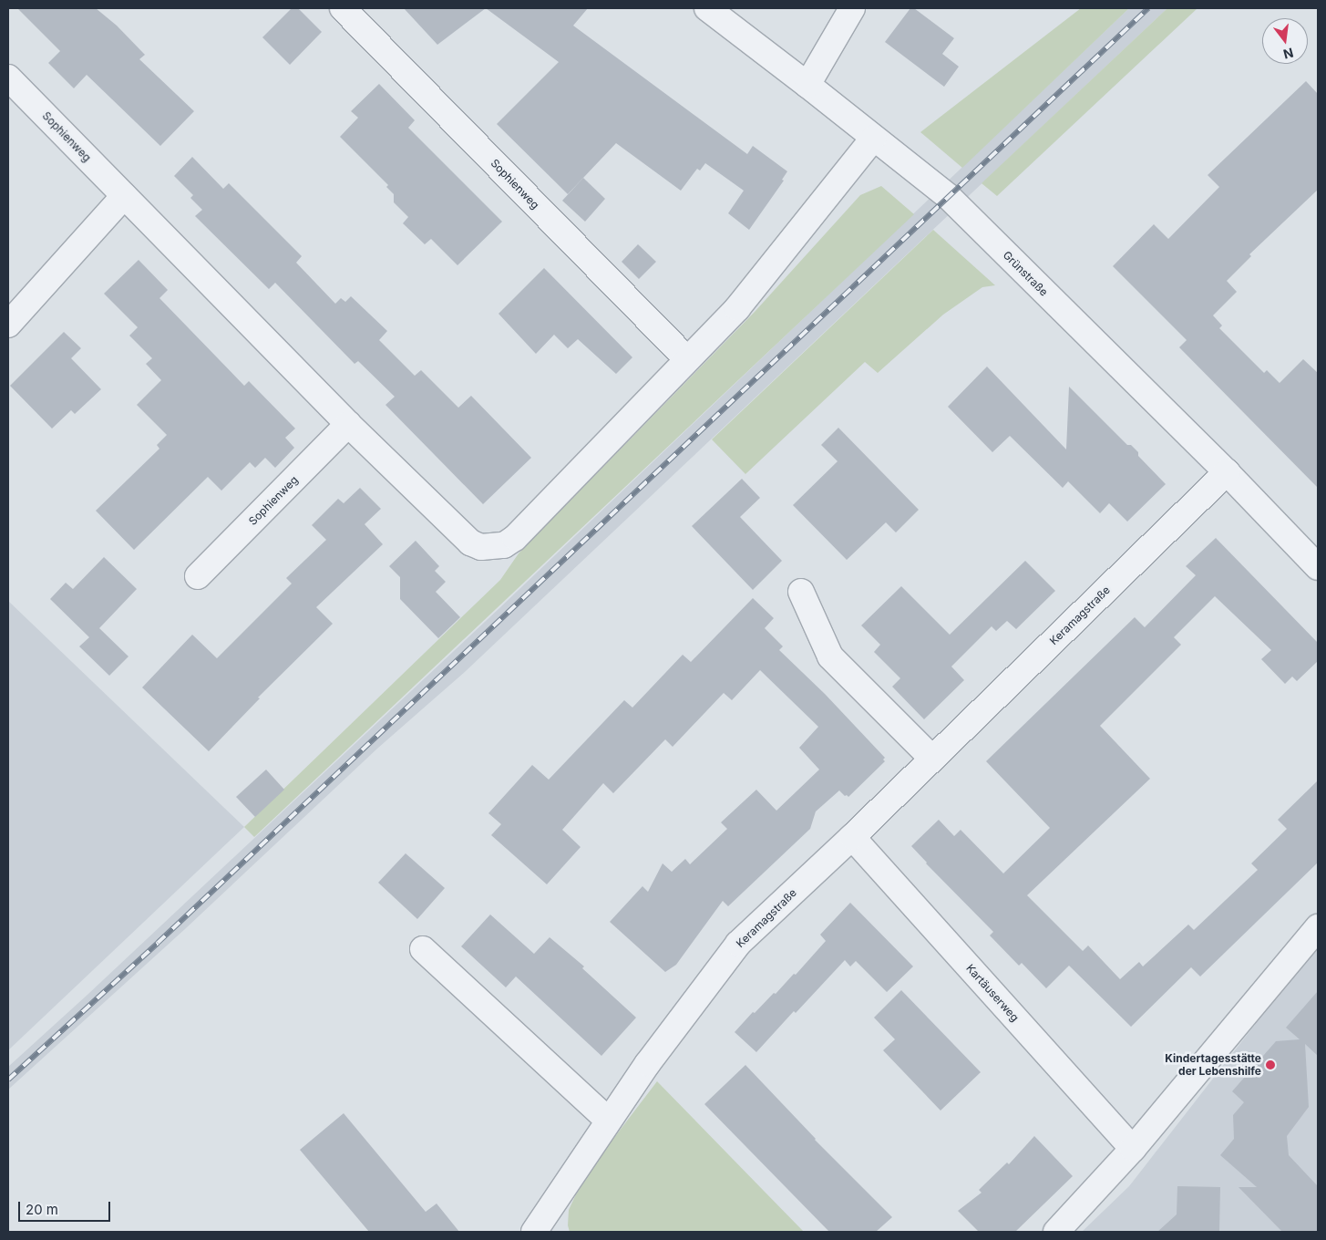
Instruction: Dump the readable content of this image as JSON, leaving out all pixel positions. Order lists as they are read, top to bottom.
{
  "streets": {
    "street": [
      "Sophienweg",
      "Grünstraße",
      "Keramagstraße",
      "Kartäuserweg"
    ]
  },
  "crossings": [
    ["Sophienweg", "Grünstraße"],
    ["Grünstraße", "Keramagstraße"],
    ["Keramagstraße", "Kartäuserweg"]
  ],
  "places": ["Kindertagesstätte der Lebenshilfe"],
  "scale_bar": "20 m",
  "north": "bottom"
}
